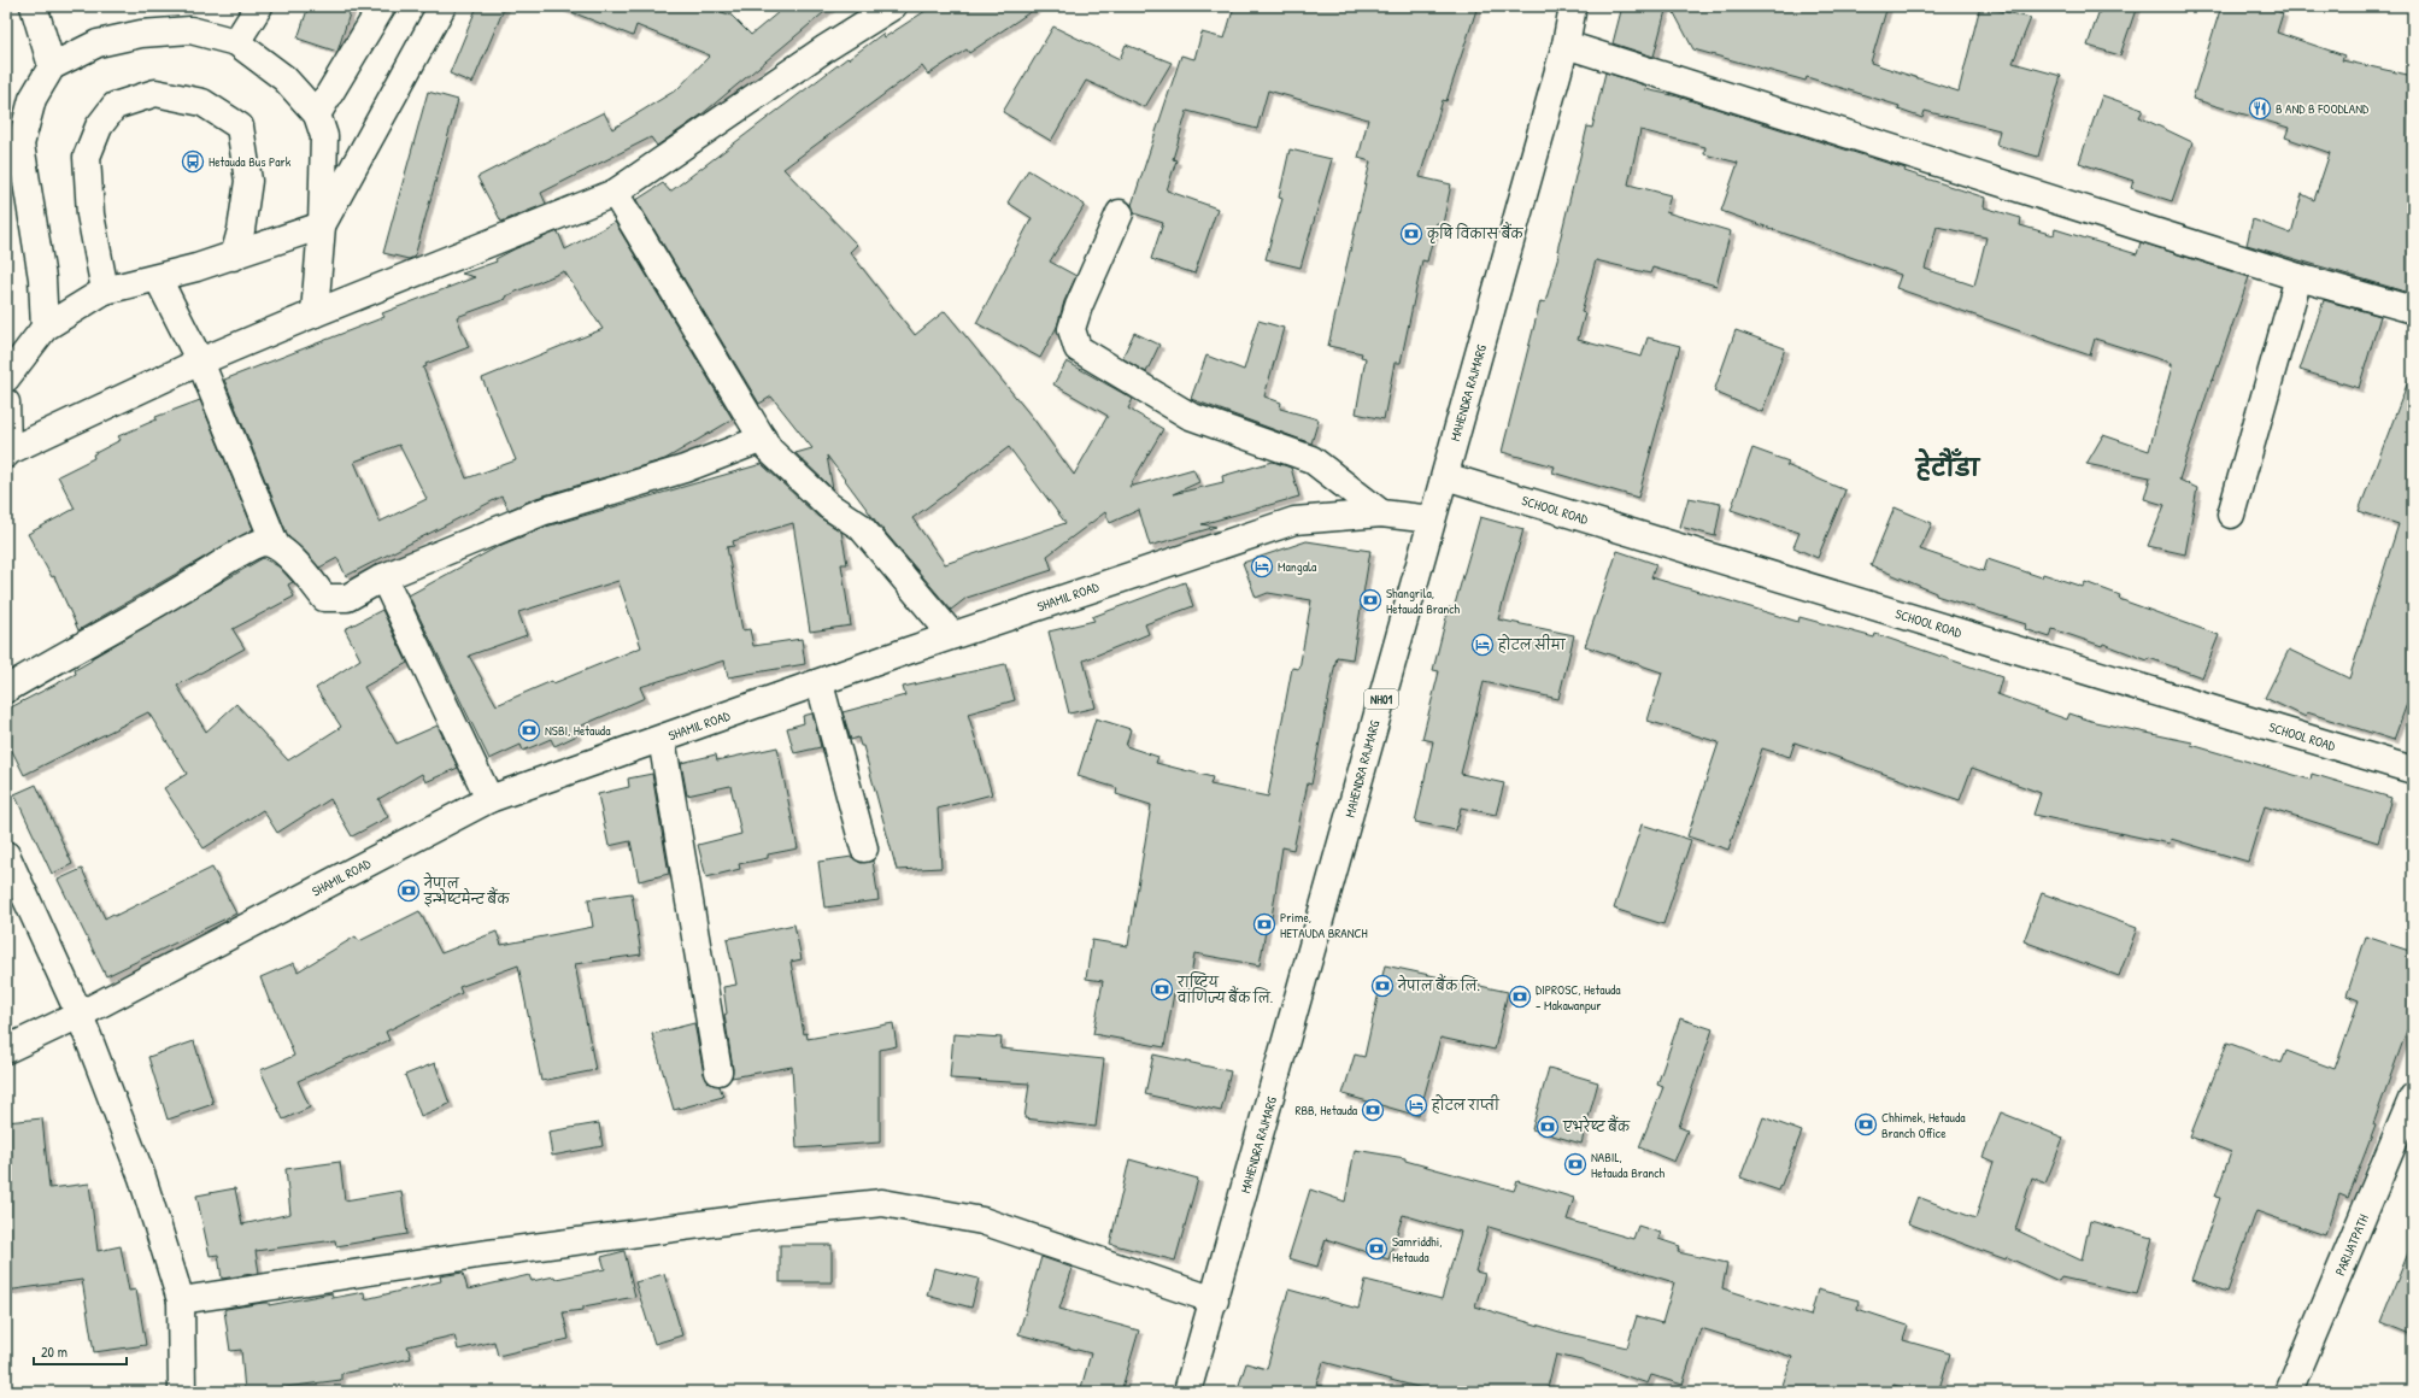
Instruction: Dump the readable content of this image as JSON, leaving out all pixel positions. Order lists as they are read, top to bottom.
{
  "streets": {
    "main road": [
      "MAHENDRA RAJMARG",
      "SCHOOL ROAD",
      "SHAMIL ROAD",
      "NH01",
      "PARIJATPATH"
    ]
  },
  "crossings": [
    ["MAHENDRA RAJMARG", "SCHOOL ROAD"],
    ["MAHENDRA RAJMARG", "SHAMIL ROAD"]
  ],
  "districts": ["हेटौँडा"],
  "places": {
    "restaurant": ["B AND B FOODLAND"],
    "bus stop": ["Hetauda Bus Park"],
    "bank": [
      "कृषि विकास बैंक",
      "Shangrila, Hetauda Branch",
      "NSBI, Hetauda",
      "नेपाल इन्भेष्टमेन्ट बैंक",
      "Prime, HETAUDA BRANCH",
      "नेपाल बैंक लि.",
      "राष्ट्रिय वाणिज्य बैंक लि.",
      "DIPROSC, Hetauda - Makawanpur",
      "RBB, Hetauda",
      "Chhimek, Hetauda Branch Office",
      "एभरेष्ट बैंक",
      "NABIL, Hetauda Branch",
      "Samriddhi, Hetauda"
    ],
    "hotel": ["Mangala", "होटल सीमा", "होटल राप्ती"]
  },
  "scale_bar": "20 m"
}
